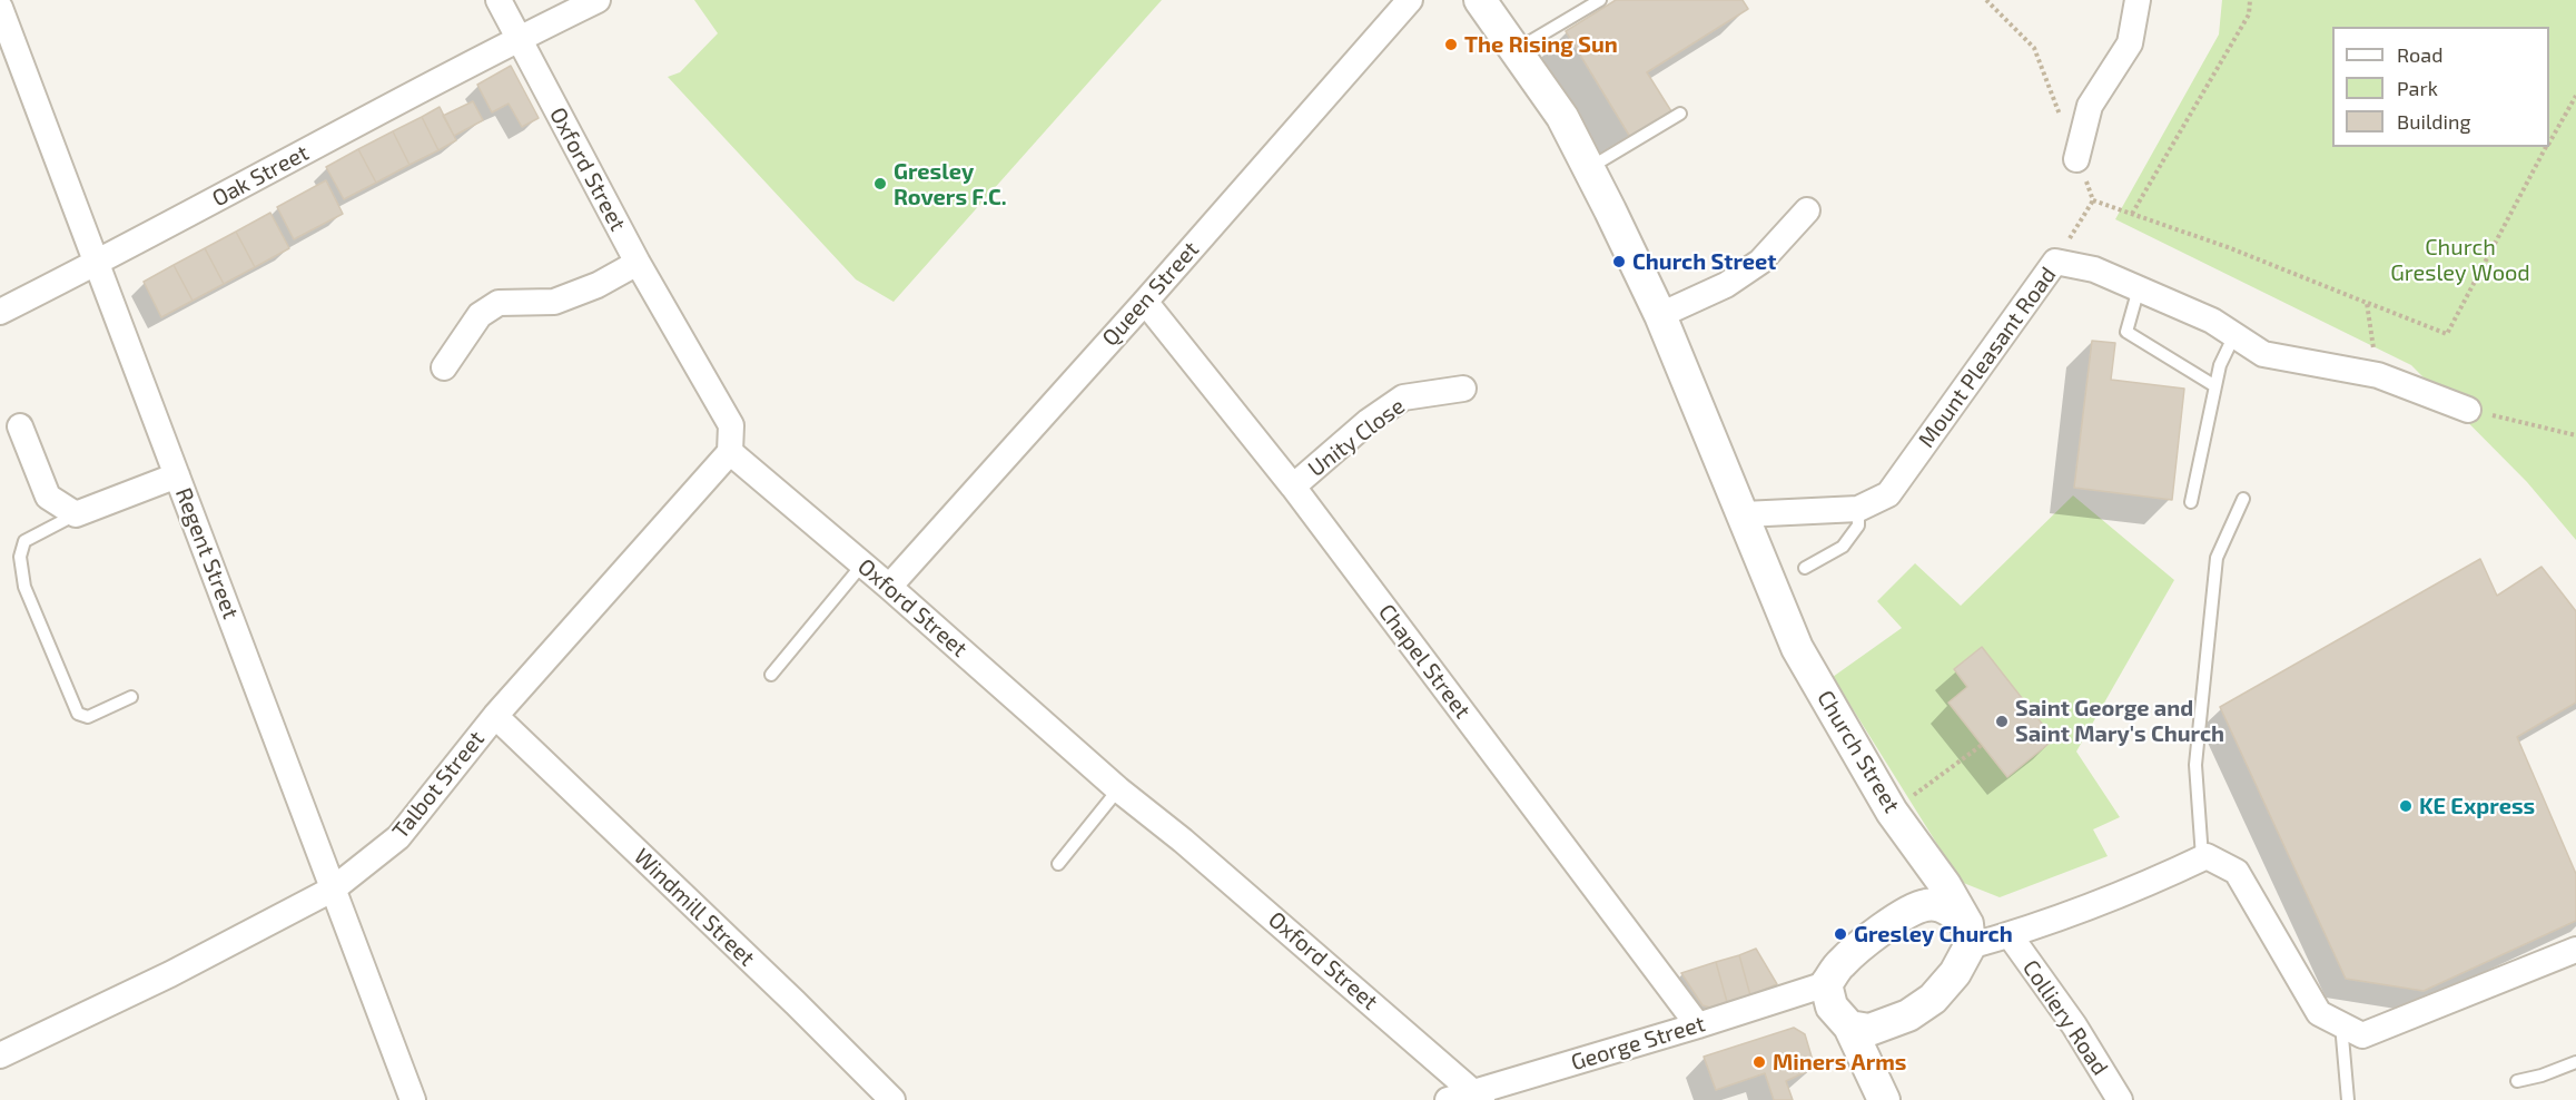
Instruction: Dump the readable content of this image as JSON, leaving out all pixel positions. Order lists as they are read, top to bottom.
{
  "streets": {
    "street": [
      "Oxford Street",
      "Oak Street",
      "Queen Street",
      "Mount Pleasant Road",
      "Unity Close",
      "Regent Street",
      "Chapel Street",
      "Church Street",
      "Talbot Street",
      "Windmill Street",
      "Colliery Road",
      "George Street"
    ]
  },
  "crossings": [
    ["Oxford Street", "Oak Street"],
    ["Oxford Street", "Queen Street"],
    ["Oxford Street", "Talbot Street"],
    ["Oxford Street", "George Street"],
    ["Oak Street", "Regent Street"],
    ["Queen Street", "Chapel Street"],
    ["Mount Pleasant Road", "Church Street"],
    ["Unity Close", "Chapel Street"],
    ["Regent Street", "Talbot Street"],
    ["Chapel Street", "George Street"],
    ["Talbot Street", "Windmill Street"]
  ],
  "parks": ["Church Gresley Wood"],
  "places": [
    "The Rising Sun",
    "Gresley Rovers F.C.",
    "Church Street",
    "Saint George and Saint Mary's Church",
    "KE Express",
    "Gresley Church",
    "Miners Arms"
  ],
  "legend": ["Road", "Park", "Building"]
}
